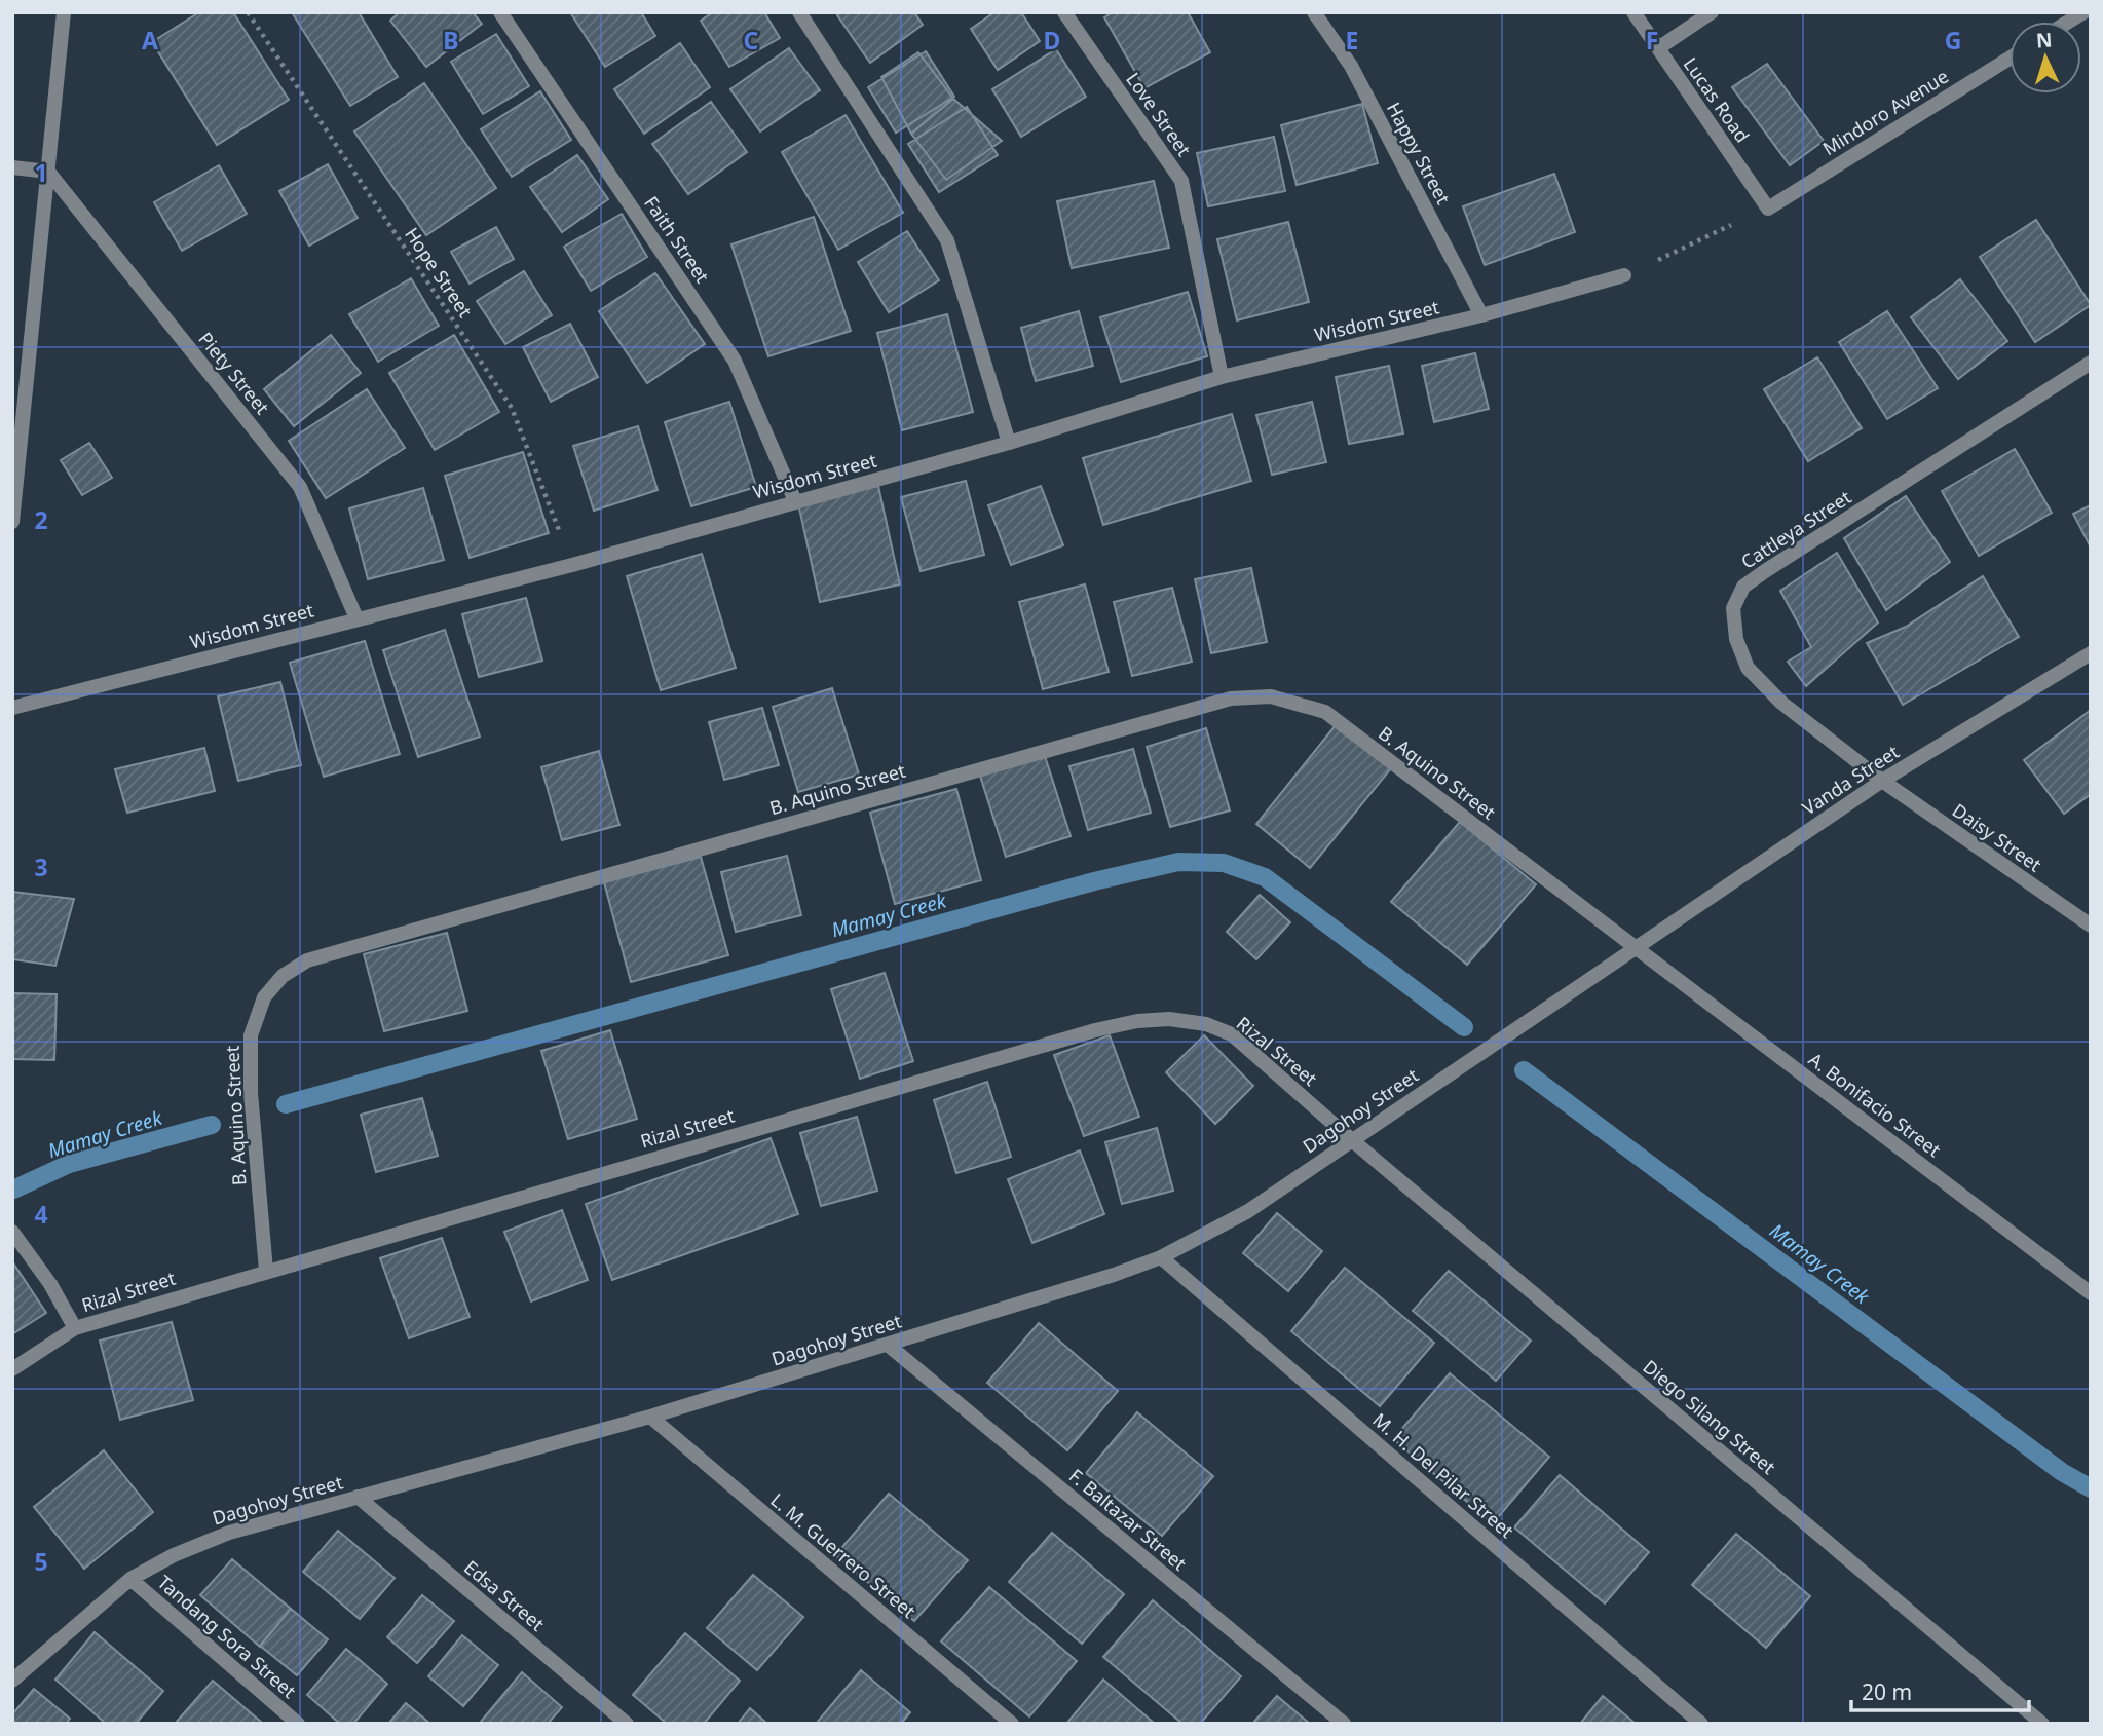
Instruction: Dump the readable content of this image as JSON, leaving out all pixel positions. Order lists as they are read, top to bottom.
{
  "streets": {
    "street": [
      "Lucas Road",
      "Mindoro Avenue",
      "Love Street",
      "Happy Street",
      "Faith Street",
      "Wisdom Street",
      "Piety Street",
      "Cattleya Street",
      "B. Aquino Street",
      "Vanda Street",
      "Daisy Street",
      "Rizal Street",
      "A. Bonifacio Street",
      "Dagohoy Street",
      "Diego Silang Street",
      "M. H. Del Pilar Street",
      "F. Baltazar Street",
      "L. M. Guerrero Street",
      "Edsa Street",
      "Tandang Sora Street"
    ],
    "path": ["Hope Street"]
  },
  "crossings": [
    ["Lucas Road", "Mindoro Avenue"],
    ["Love Street", "Wisdom Street"],
    ["Happy Street", "Wisdom Street"],
    ["Faith Street", "Wisdom Street"],
    ["Hope Street", "Wisdom Street"],
    ["Wisdom Street", "Piety Street"],
    ["Cattleya Street", "Vanda Street"],
    ["Cattleya Street", "Daisy Street"],
    ["B. Aquino Street", "Vanda Street"],
    ["B. Aquino Street", "Rizal Street"],
    ["B. Aquino Street", "A. Bonifacio Street"],
    ["B. Aquino Street", "Dagohoy Street"],
    ["Vanda Street", "Daisy Street"],
    ["Vanda Street", "A. Bonifacio Street"],
    ["Vanda Street", "Dagohoy Street"],
    ["Rizal Street", "Dagohoy Street"],
    ["Rizal Street", "Diego Silang Street"],
    ["A. Bonifacio Street", "Dagohoy Street"],
    ["Dagohoy Street", "Diego Silang Street"],
    ["Dagohoy Street", "M. H. Del Pilar Street"],
    ["Dagohoy Street", "F. Baltazar Street"],
    ["Dagohoy Street", "L. M. Guerrero Street"],
    ["Dagohoy Street", "Edsa Street"],
    ["Dagohoy Street", "Tandang Sora Street"]
  ],
  "water": ["Mamay Creek"],
  "scale_bar": "20 m",
  "north": "top",
  "grid": {
    "columns": [
      "A",
      "B",
      "C",
      "D",
      "E",
      "F",
      "G"
    ],
    "rows": [
      "1",
      "2",
      "3",
      "4",
      "5"
    ]
  }
}
